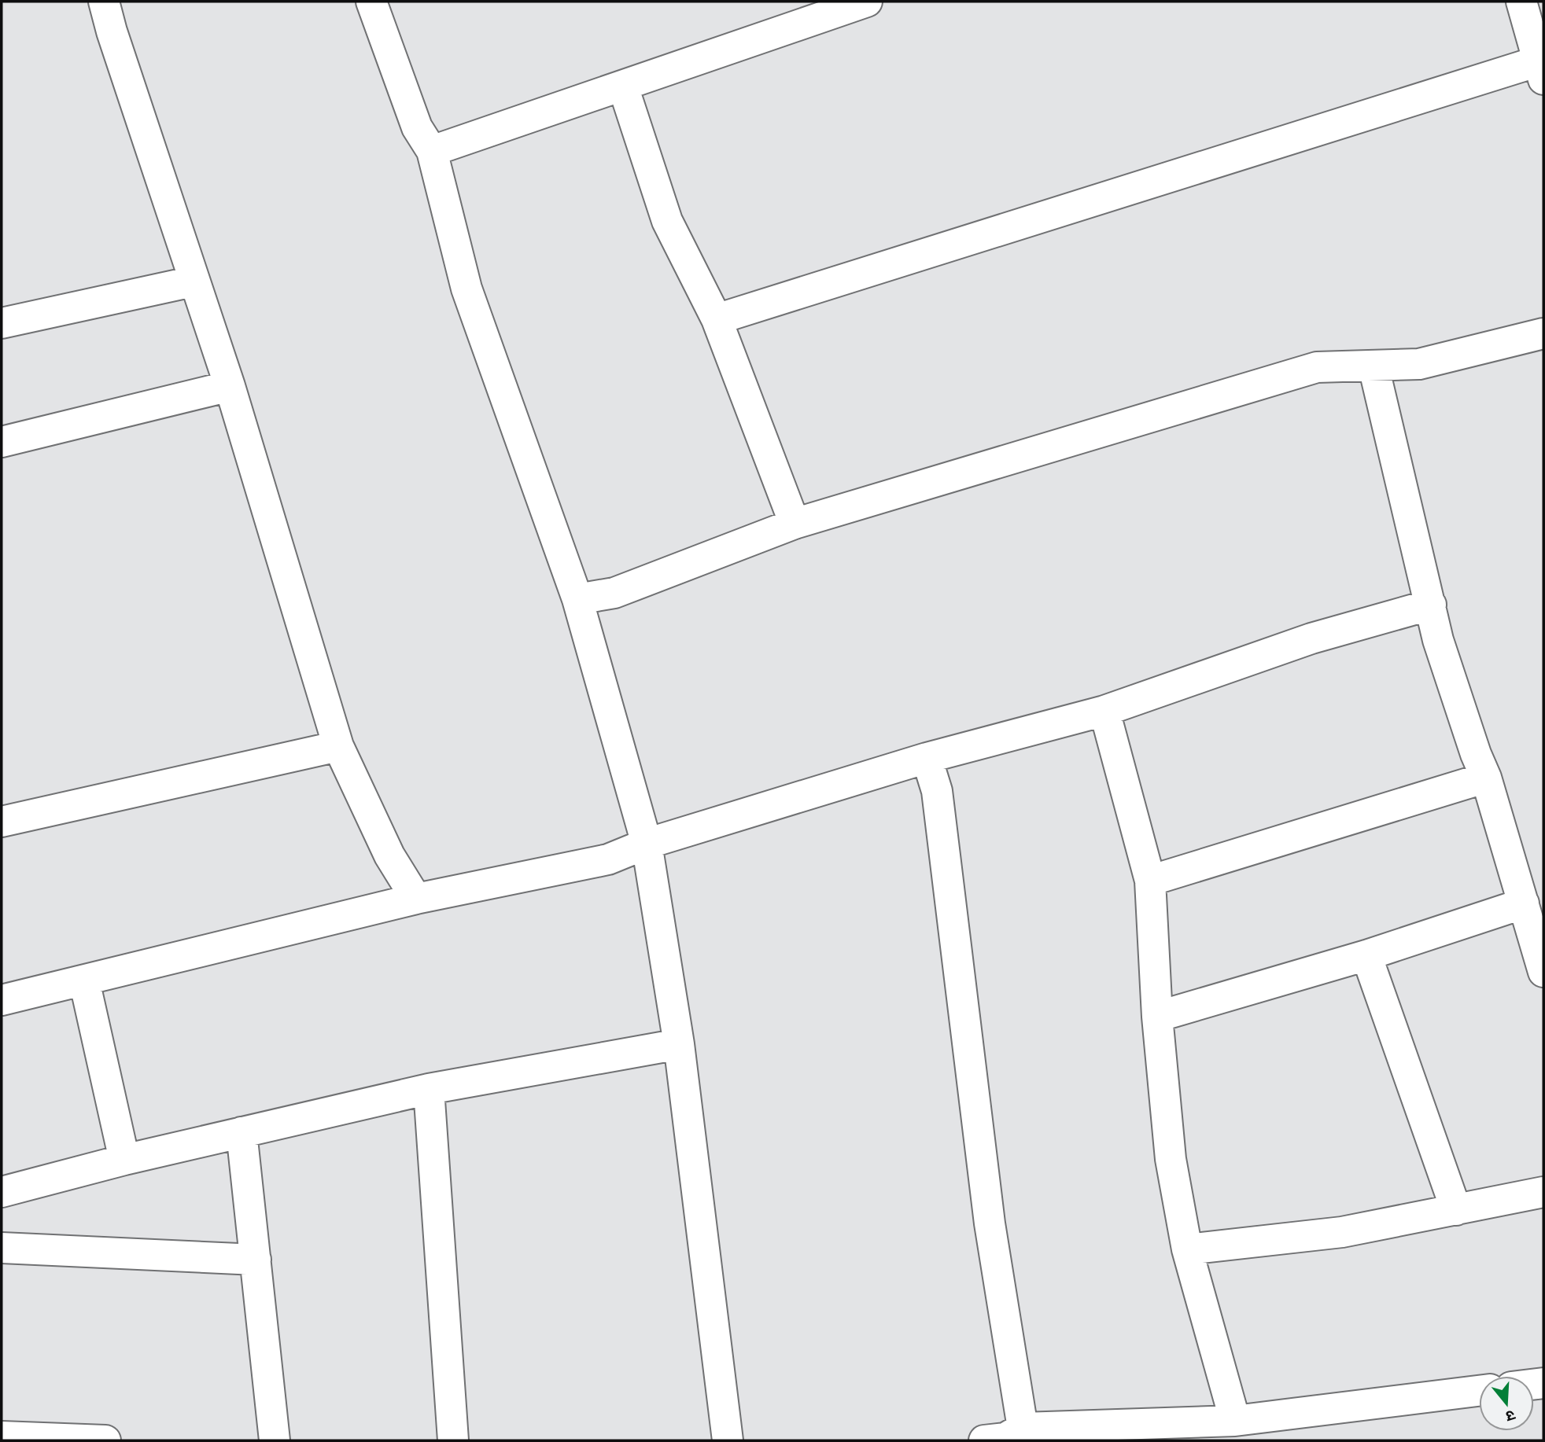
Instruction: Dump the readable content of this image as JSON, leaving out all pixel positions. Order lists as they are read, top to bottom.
{
  "north": "bottom"
}
